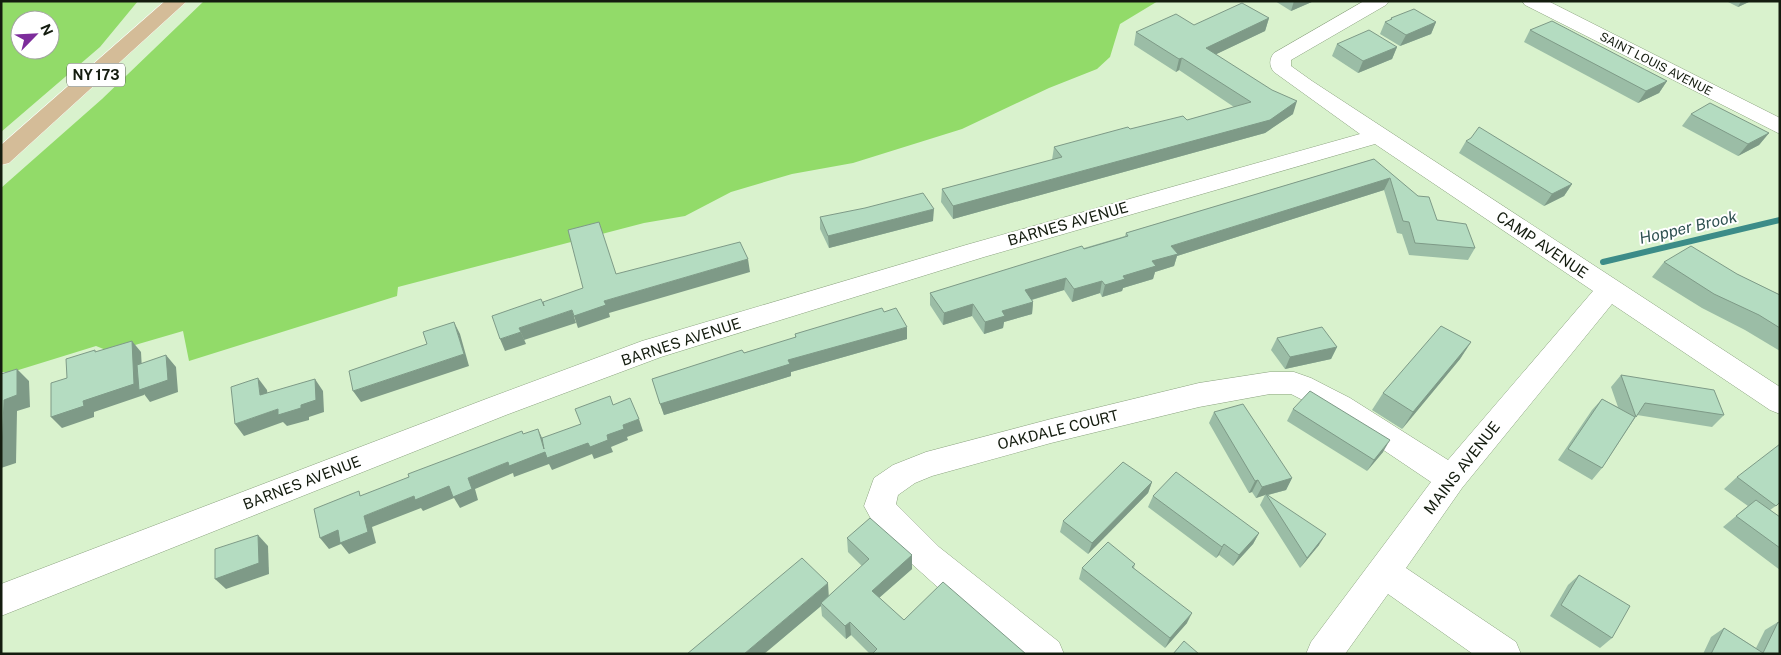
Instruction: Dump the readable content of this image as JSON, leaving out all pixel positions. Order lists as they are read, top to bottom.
{
  "streets": {
    "main road": ["NY 173"],
    "street": [
      "SAINT LOUIS AVENUE",
      "BARNES AVENUE",
      "CAMP AVENUE",
      "OAKDALE COURT",
      "MAINS AVENUE"
    ]
  },
  "crossings": [
    ["BARNES AVENUE", "CAMP AVENUE"],
    ["CAMP AVENUE", "MAINS AVENUE"],
    ["OAKDALE COURT", "MAINS AVENUE"]
  ],
  "water": ["Hopper Brook"],
  "north": "top right"
}
